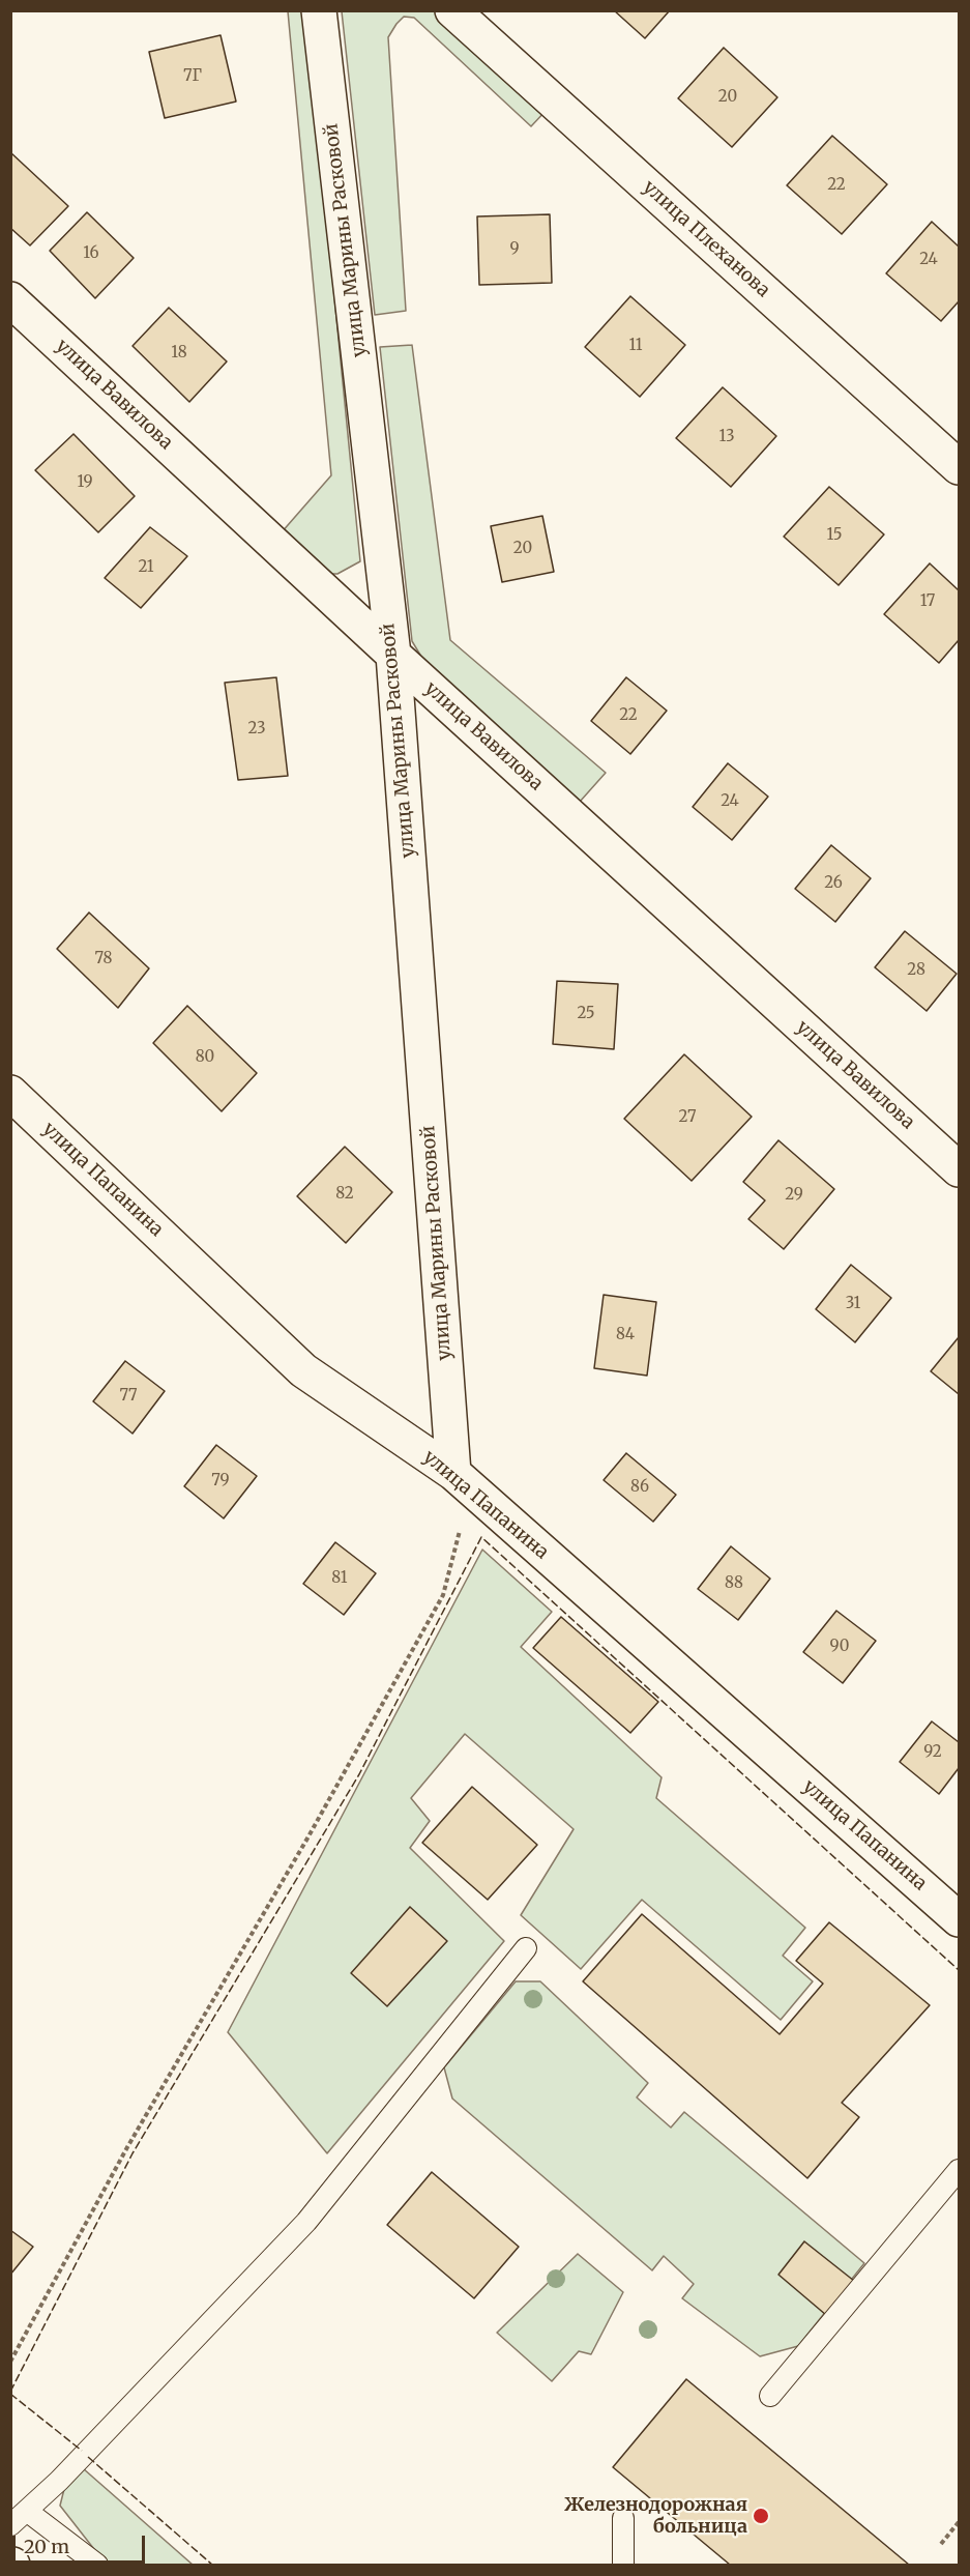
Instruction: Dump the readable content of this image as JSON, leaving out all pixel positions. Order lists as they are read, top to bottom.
{
  "streets": {
    "street": [
      "улица Плеханова",
      "улица Марины Расковой",
      "улица Вавилова",
      "улица Папанина"
    ]
  },
  "crossings": [
    ["улица Марины Расковой", "улица Вавилова"],
    ["улица Марины Расковой", "улица Папанина"]
  ],
  "places": ["Железнодорожная больница"],
  "house_numbers": [
    "7Г",
    "20",
    "22",
    "9",
    "16",
    "24",
    "11",
    "18",
    "13",
    "19",
    "15",
    "20",
    "21",
    "17",
    "22",
    "23",
    "24",
    "26",
    "78",
    "28",
    "25",
    "80",
    "27",
    "82",
    "29",
    "31",
    "84",
    "77",
    "79",
    "86",
    "81",
    "88",
    "90",
    "92"
  ],
  "scale_bar": "20 m"
}
